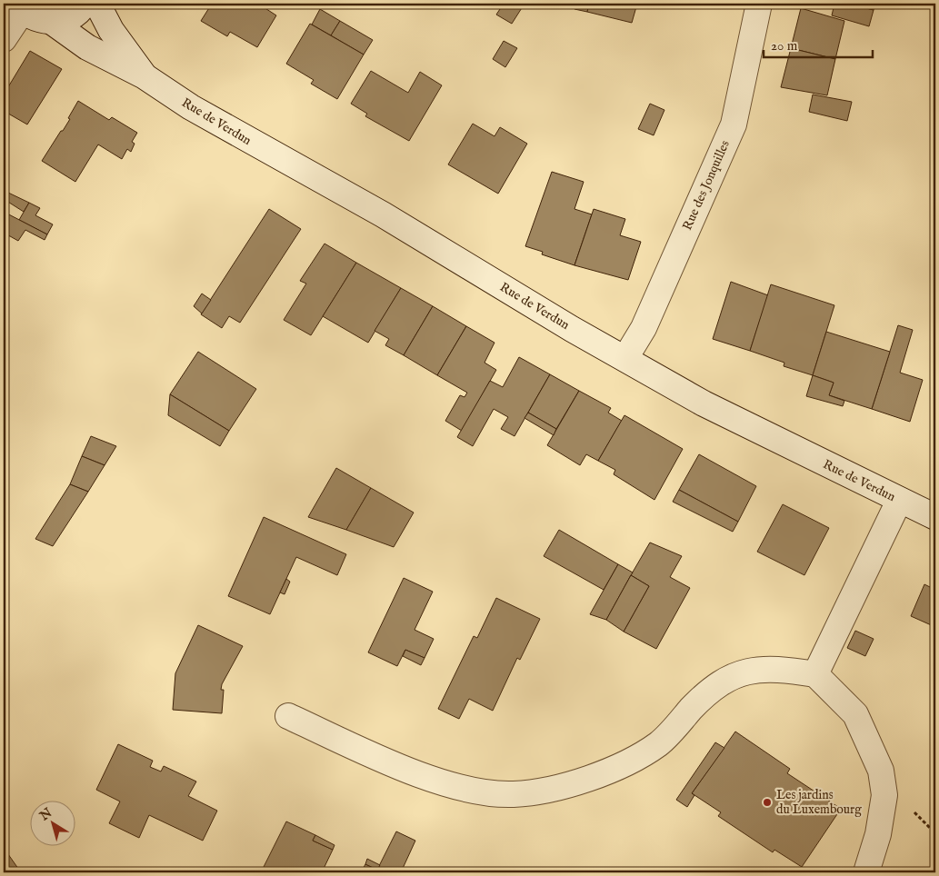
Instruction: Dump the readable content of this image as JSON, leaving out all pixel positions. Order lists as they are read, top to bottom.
{
  "streets": {
    "street": ["Rue de Verdun", "Rue des Jonquilles"]
  },
  "crossings": [
    ["Rue de Verdun", "Rue des Jonquilles"]
  ],
  "places": ["Les jardins du Luxembourg"],
  "scale_bar": "20 m",
  "north": "top left"
}
